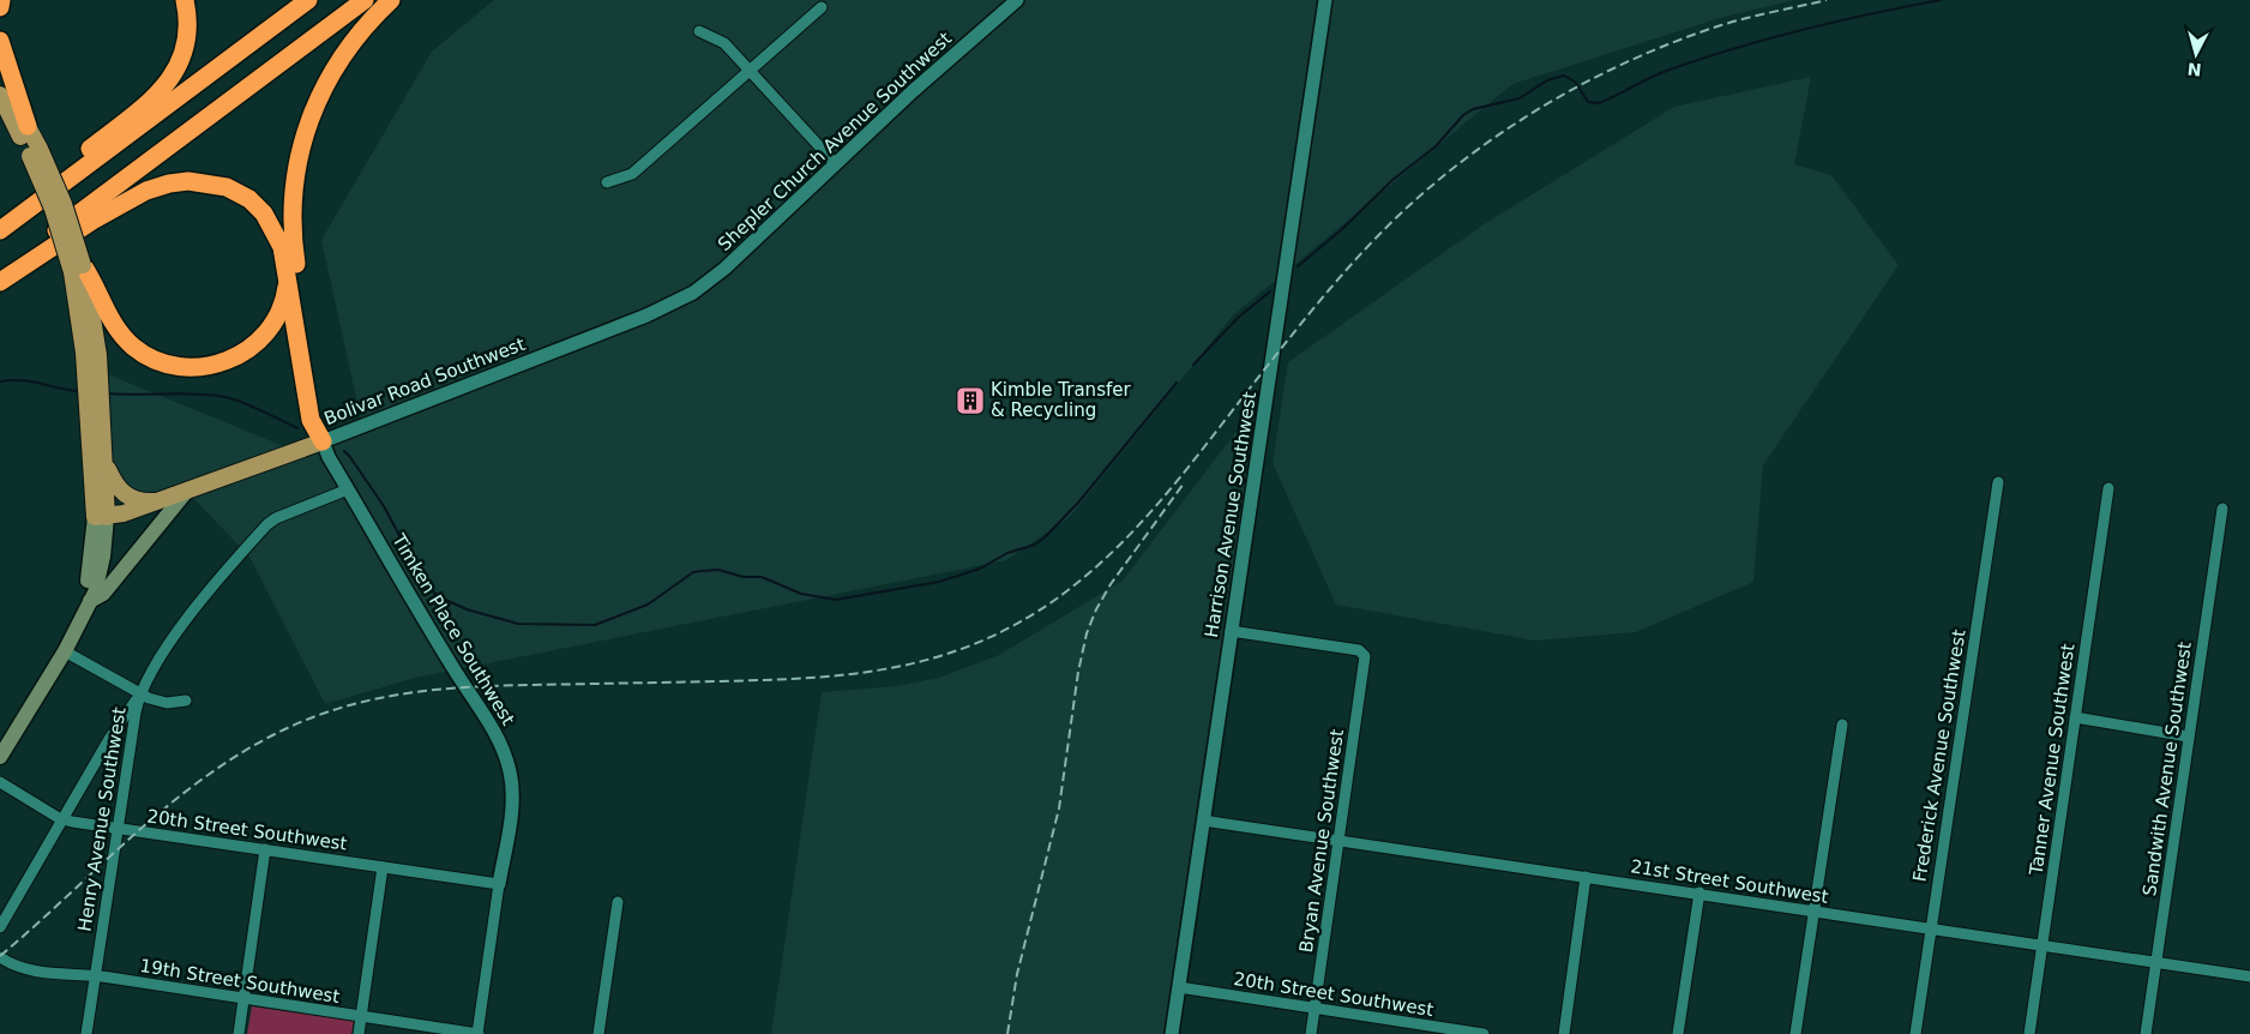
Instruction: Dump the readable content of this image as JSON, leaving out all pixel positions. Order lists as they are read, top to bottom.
{
  "streets": {
    "main road": ["Bolivar Road Southwest"],
    "street": [
      "Shepler Church Avenue Southwest",
      "Harrison Avenue Southwest",
      "Timken Place Southwest",
      "Frederick Avenue Southwest",
      "Tanner Avenue Southwest",
      "Sandwith Avenue Southwest",
      "Henry Avenue Southwest",
      "20th Street Southwest",
      "Bryan Avenue Southwest",
      "21st Street Southwest",
      "19th Street Southwest"
    ]
  },
  "crossings": [
    ["Shepler Church Avenue Southwest", "Bolivar Road Southwest"],
    ["Bolivar Road Southwest", "Timken Place Southwest"],
    ["Harrison Avenue Southwest", "20th Street Southwest"],
    ["Harrison Avenue Southwest", "Bryan Avenue Southwest"],
    ["Harrison Avenue Southwest", "21st Street Southwest"],
    ["Timken Place Southwest", "Henry Avenue Southwest"],
    ["Timken Place Southwest", "20th Street Southwest"],
    ["Frederick Avenue Southwest", "21st Street Southwest"],
    ["Tanner Avenue Southwest", "21st Street Southwest"],
    ["Sandwith Avenue Southwest", "21st Street Southwest"],
    ["Henry Avenue Southwest", "20th Street Southwest"],
    ["Henry Avenue Southwest", "19th Street Southwest"],
    ["20th Street Southwest", "Bryan Avenue Southwest"],
    ["Bryan Avenue Southwest", "21st Street Southwest"]
  ],
  "places": {
    "building": ["Kimble Transfer & Recycling"]
  },
  "north": "bottom"
}
